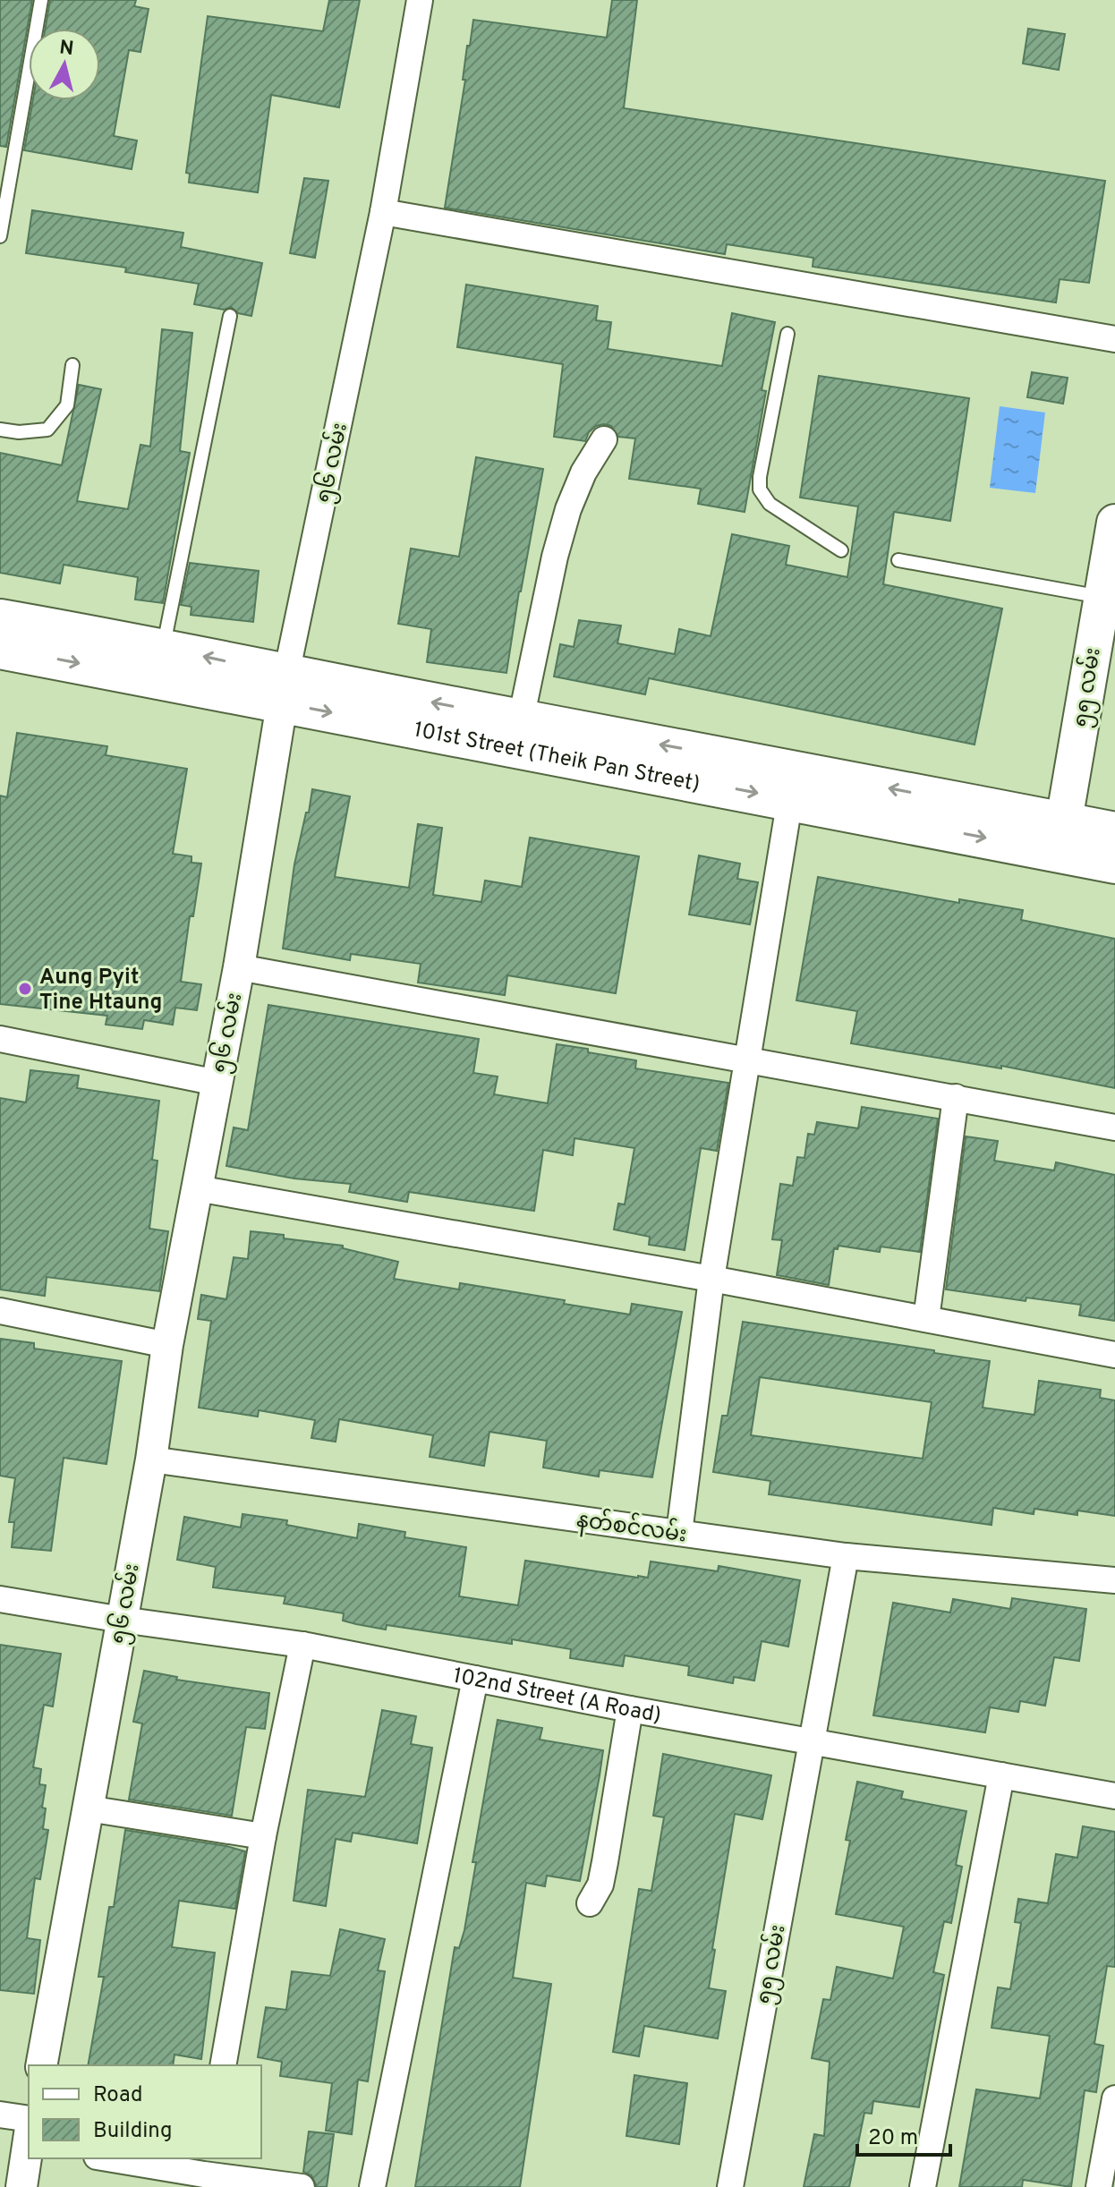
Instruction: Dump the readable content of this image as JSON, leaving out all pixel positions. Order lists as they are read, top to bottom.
{
  "streets": {
    "main road": ["၅၅ လမ်း", "101st Street (Theik Pan Street)"],
    "street": ["၅၆ လမ်း", "နတ်စင်လမ်း", "102nd Street (A Road)"]
  },
  "crossings": [
    ["၅၆ လမ်း", "101st Street (Theik Pan Street)"],
    ["၅၆ လမ်း", "နတ်စင်လမ်း"],
    ["၅၆ လမ်း", "102nd Street (A Road)"],
    ["၅၅ လမ်း", "101st Street (Theik Pan Street)"],
    ["၅၅ လမ်း", "နတ်စင်လမ်း"],
    ["၅၅ လမ်း", "102nd Street (A Road)"]
  ],
  "places": ["Aung Pyit Tine Htaung"],
  "legend": ["Road", "Building"],
  "scale_bar": "20 m",
  "north": "top"
}
